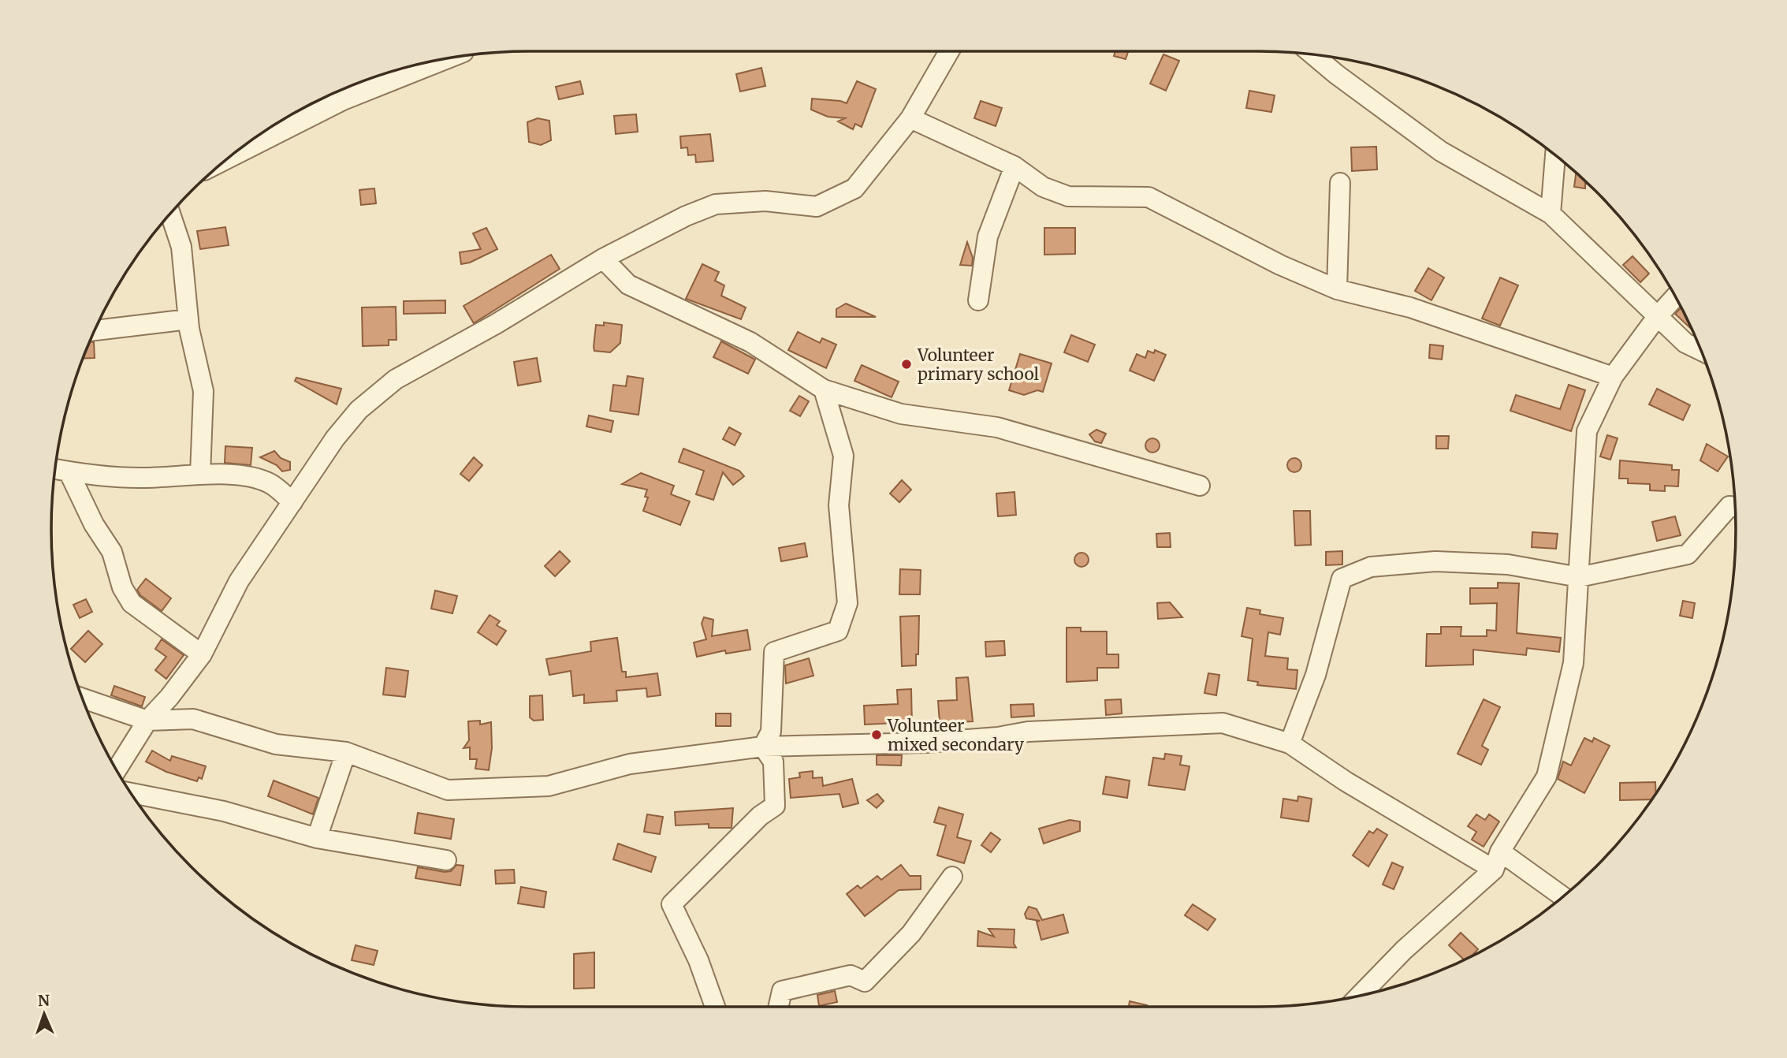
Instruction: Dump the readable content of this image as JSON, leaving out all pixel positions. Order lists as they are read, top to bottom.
{
  "places": ["Volunteer primary school", "Volunteer mixed secondary"],
  "north": "top"
}
